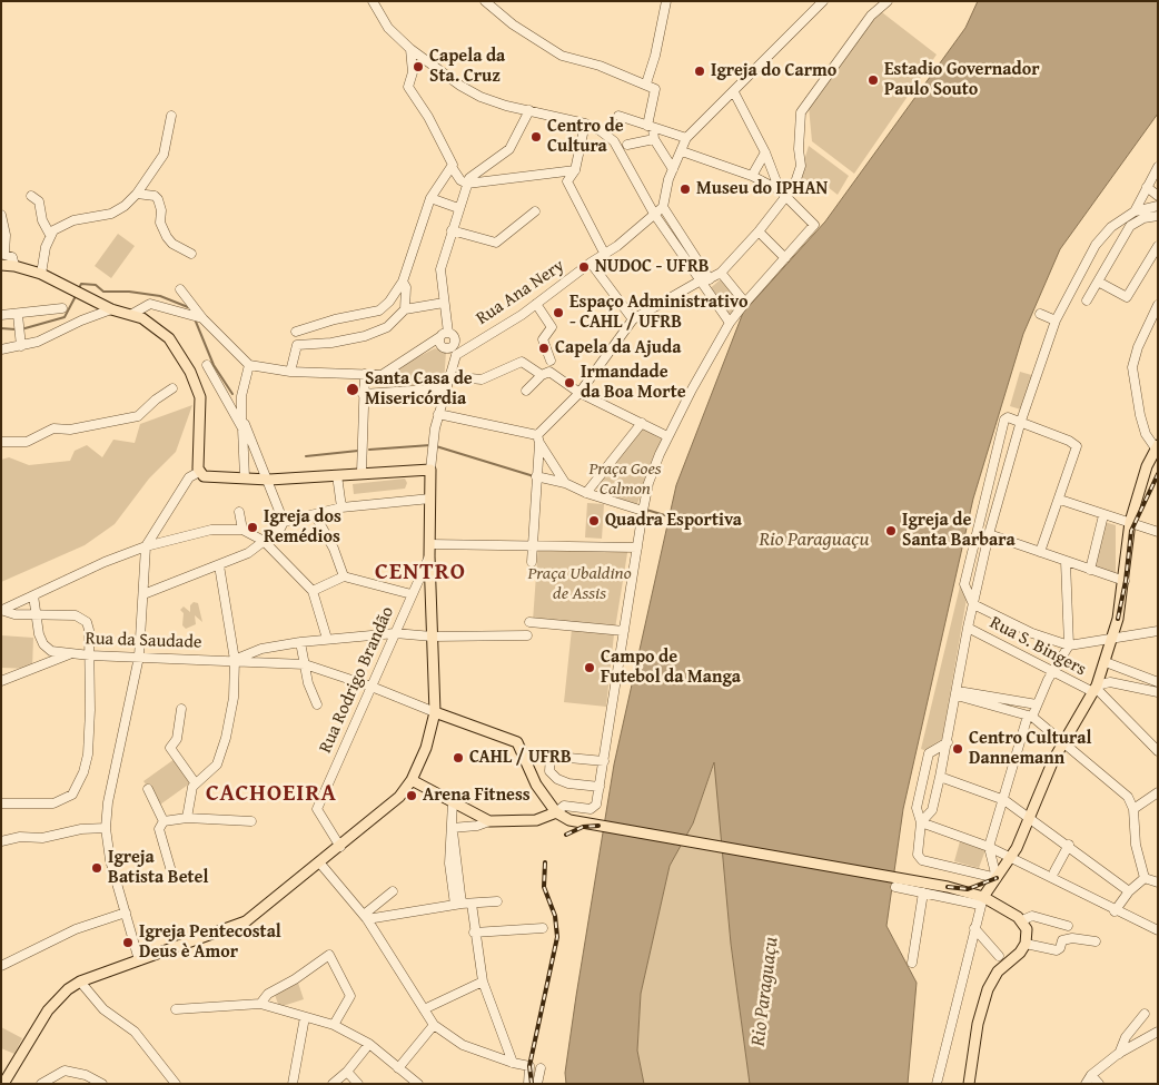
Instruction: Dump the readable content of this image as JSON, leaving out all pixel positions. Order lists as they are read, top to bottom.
{
  "streets": {
    "street": [
      "Rua Ana Nery",
      "Rua da Saudade",
      "Rua S. Bingers",
      "Rua Rodrigo Brandão"
    ]
  },
  "crossings": [
    ["Rua da Saudade", "Rua Rodrigo Brandão"]
  ],
  "districts": ["CENTRO", "CACHOEIRA"],
  "water": ["Rio Paraguaçu"],
  "parks": ["Praça Goes Calmon", "Praça Ubaldino de Assis"],
  "places": [
    "Capela da Sta. Cruz",
    "Igreja do Carmo",
    "Estadio Governador Paulo Souto",
    "Centro de Cultura",
    "Museu do IPHAN",
    "NUDOC - UFRB",
    "Espaço Administrativo - CAHL / UFRB",
    "Capela da Ajuda",
    "Irmandade da Boa Morte",
    "Santa Casa de Misericórdia",
    "Quadra Esportiva",
    "Igreja dos Remédios",
    "Igreja de Santa Barbara",
    "Campo de Futebol da Manga",
    "Centro Cultural Dannemann",
    "CAHL / UFRB",
    "Arena Fitness",
    "Igreja Batista Betel",
    "Igreja Pentecostal Deus è Amor"
  ]
}
